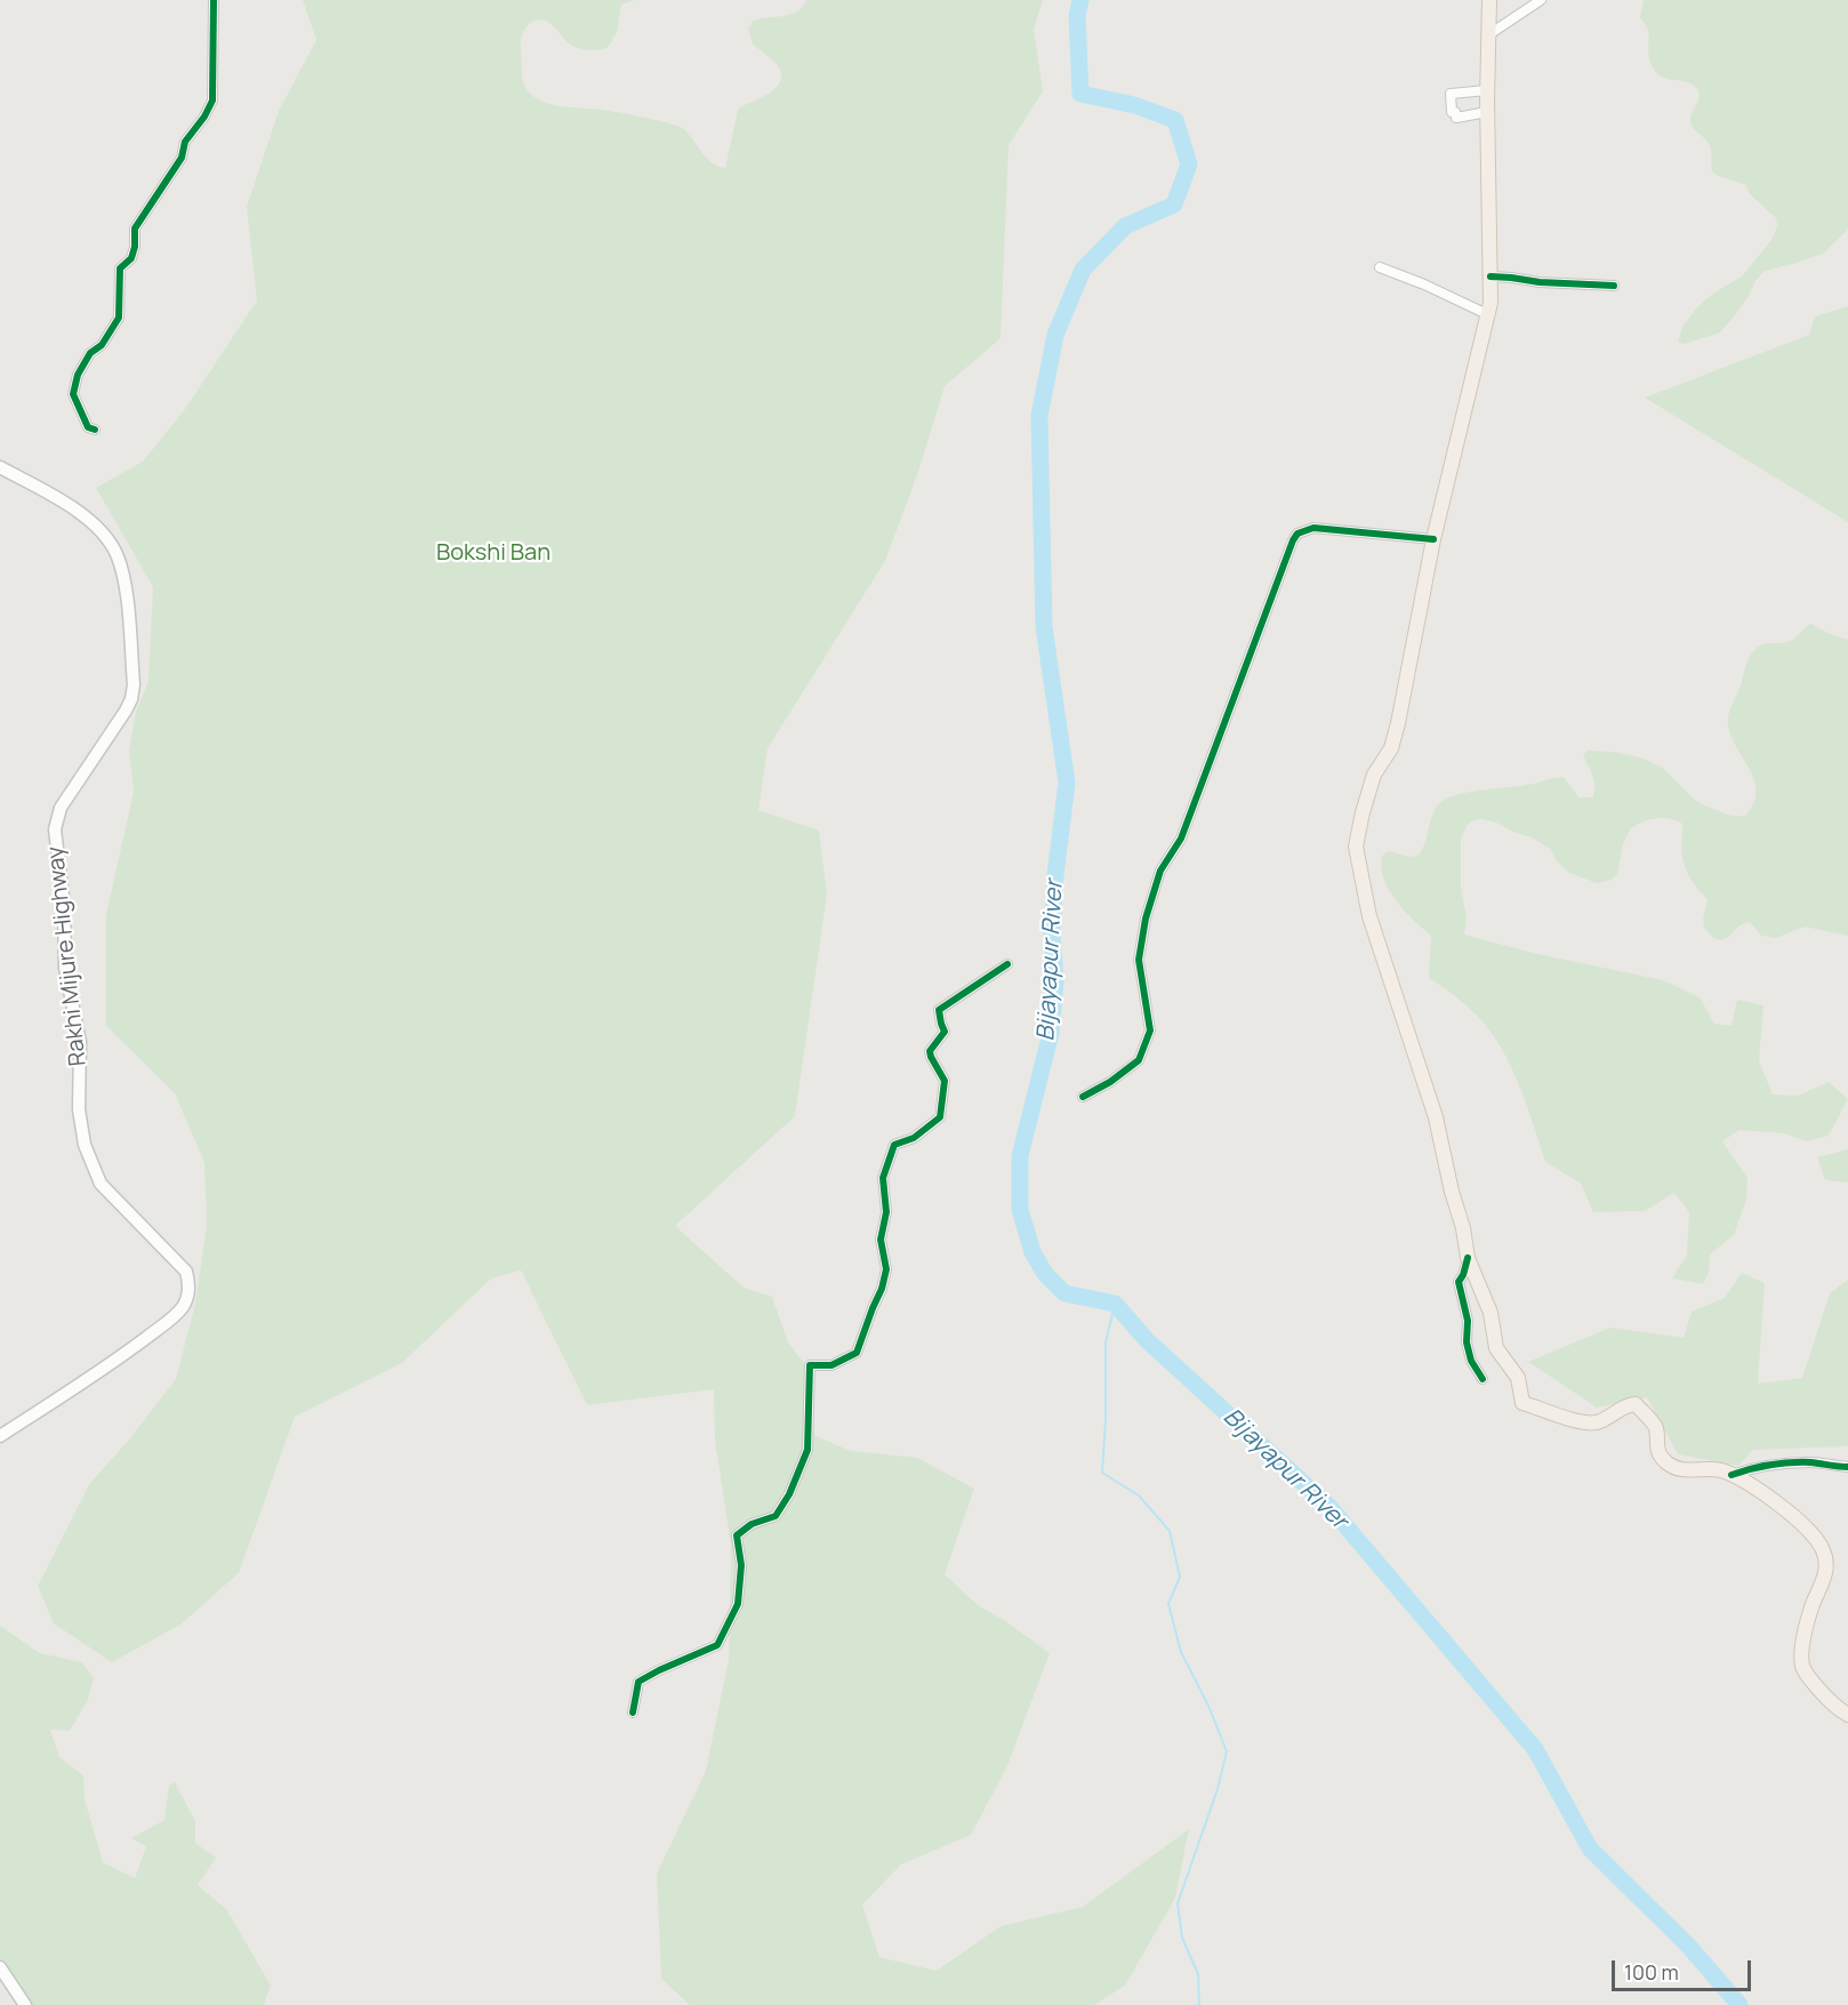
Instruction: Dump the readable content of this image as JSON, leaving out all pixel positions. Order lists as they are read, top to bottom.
{
  "streets": {
    "main road": ["Rakhi Mijure Highway"]
  },
  "water": ["Bijayapur River"],
  "parks": ["Bokshi Ban"],
  "scale_bar": "100 m"
}
